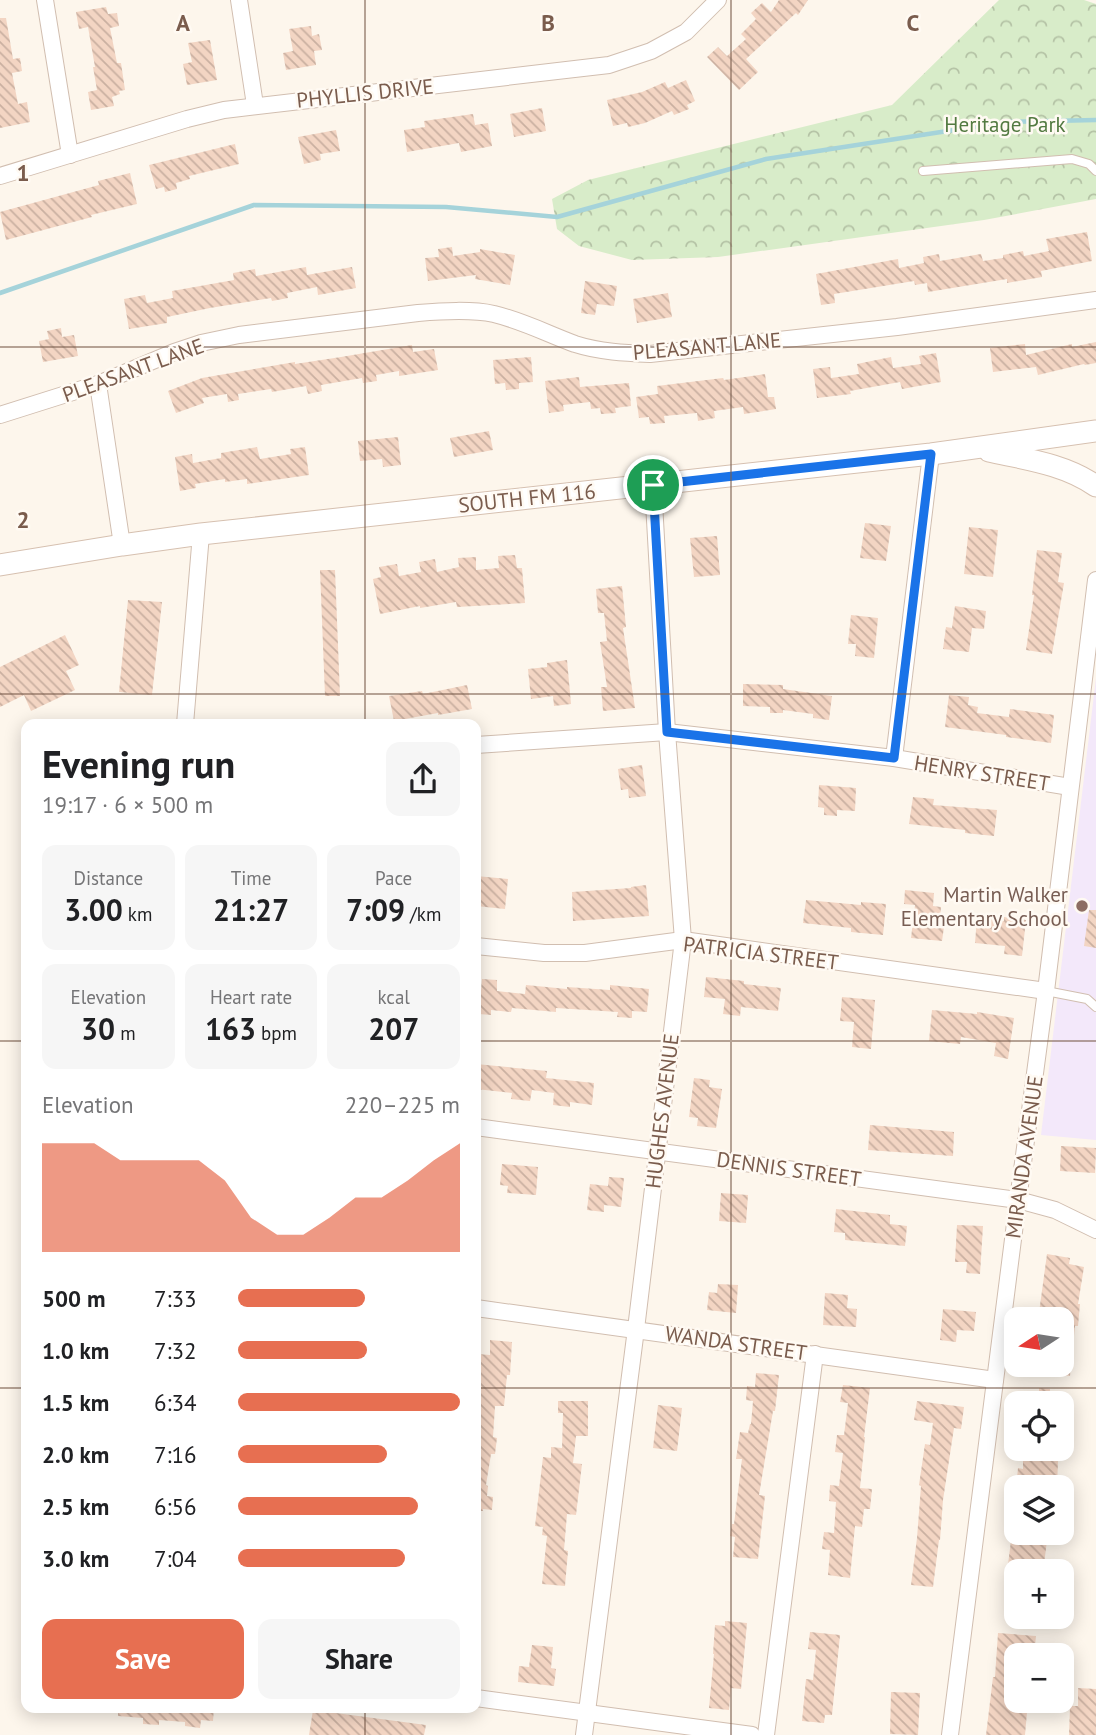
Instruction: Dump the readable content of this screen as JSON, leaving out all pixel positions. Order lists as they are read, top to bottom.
{
  "streets": {
    "main road": ["SOUTH FM 116"],
    "street": [
      "PHYLLIS DRIVE",
      "PLEASANT LANE",
      "HENRY STREET",
      "PATRICIA STREET",
      "HUGHES AVENUE",
      "MIRANDA AVENUE",
      "DENNIS STREET",
      "WANDA STREET"
    ]
  },
  "crossings": [
    ["SOUTH FM 116", "HUGHES AVENUE"],
    ["HENRY STREET", "HUGHES AVENUE"],
    ["HENRY STREET", "MIRANDA AVENUE"],
    ["PATRICIA STREET", "HUGHES AVENUE"],
    ["PATRICIA STREET", "MIRANDA AVENUE"],
    ["HUGHES AVENUE", "DENNIS STREET"],
    ["HUGHES AVENUE", "WANDA STREET"],
    ["MIRANDA AVENUE", "DENNIS STREET"],
    ["MIRANDA AVENUE", "WANDA STREET"]
  ],
  "parks": ["Heritage Park"],
  "places": ["Martin Walker Elementary School"],
  "north": "left",
  "page": {
    "heading": ["Evening run", "19:17 · 6 × 500 m"],
    "stats": [
      ["Distance", "3.00 km"],
      ["Time", "21:27"],
      ["Pace", "7:09 /km"],
      ["Elevation", "30 m"],
      ["Heart rate", "163 bpm"],
      ["kcal", "207"]
    ],
    "chart": ["Elevation", "220–225 m"],
    "list": [
      {
        "name": "500 m",
        "note": "7:33"
      },
      {
        "name": "1.0 km",
        "note": "7:32"
      },
      {
        "name": "1.5 km",
        "note": "6:34"
      },
      {
        "name": "2.0 km",
        "note": "7:16"
      },
      {
        "name": "2.5 km",
        "note": "6:56"
      },
      {
        "name": "3.0 km",
        "note": "7:04"
      }
    ],
    "map_buttons": ["+", "−"],
    "buttons": ["Save", "Share"]
  },
  "grid": {
    "columns": ["A", "B", "C"],
    "rows": ["1", "2"]
  }
}
